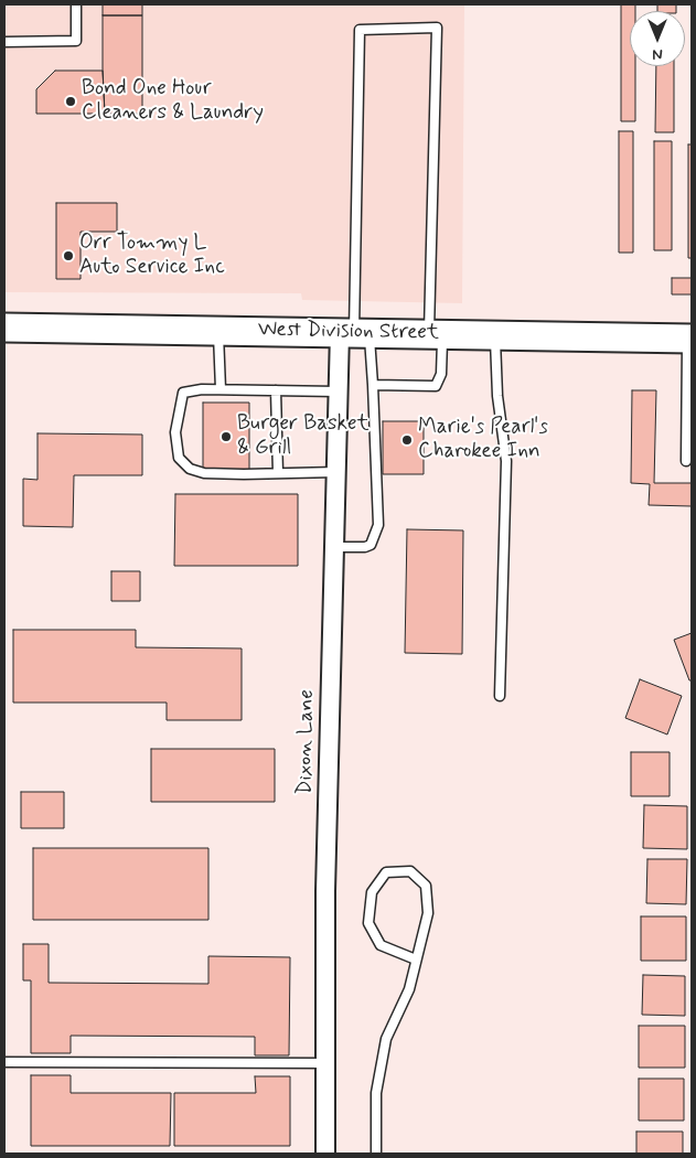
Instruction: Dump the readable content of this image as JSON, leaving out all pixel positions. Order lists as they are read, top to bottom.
{
  "streets": {
    "main road": ["West Division Street"],
    "street": ["Dixon Lane"]
  },
  "crossings": [
    ["West Division Street", "Dixon Lane"]
  ],
  "places": [
    "Bond One Hour Cleaners & Laundry",
    "Orr Tommy L Auto Service Inc",
    "Burger Basket & Grill",
    "Marie's Pearl's Charokee Inn"
  ],
  "north": "bottom"
}
